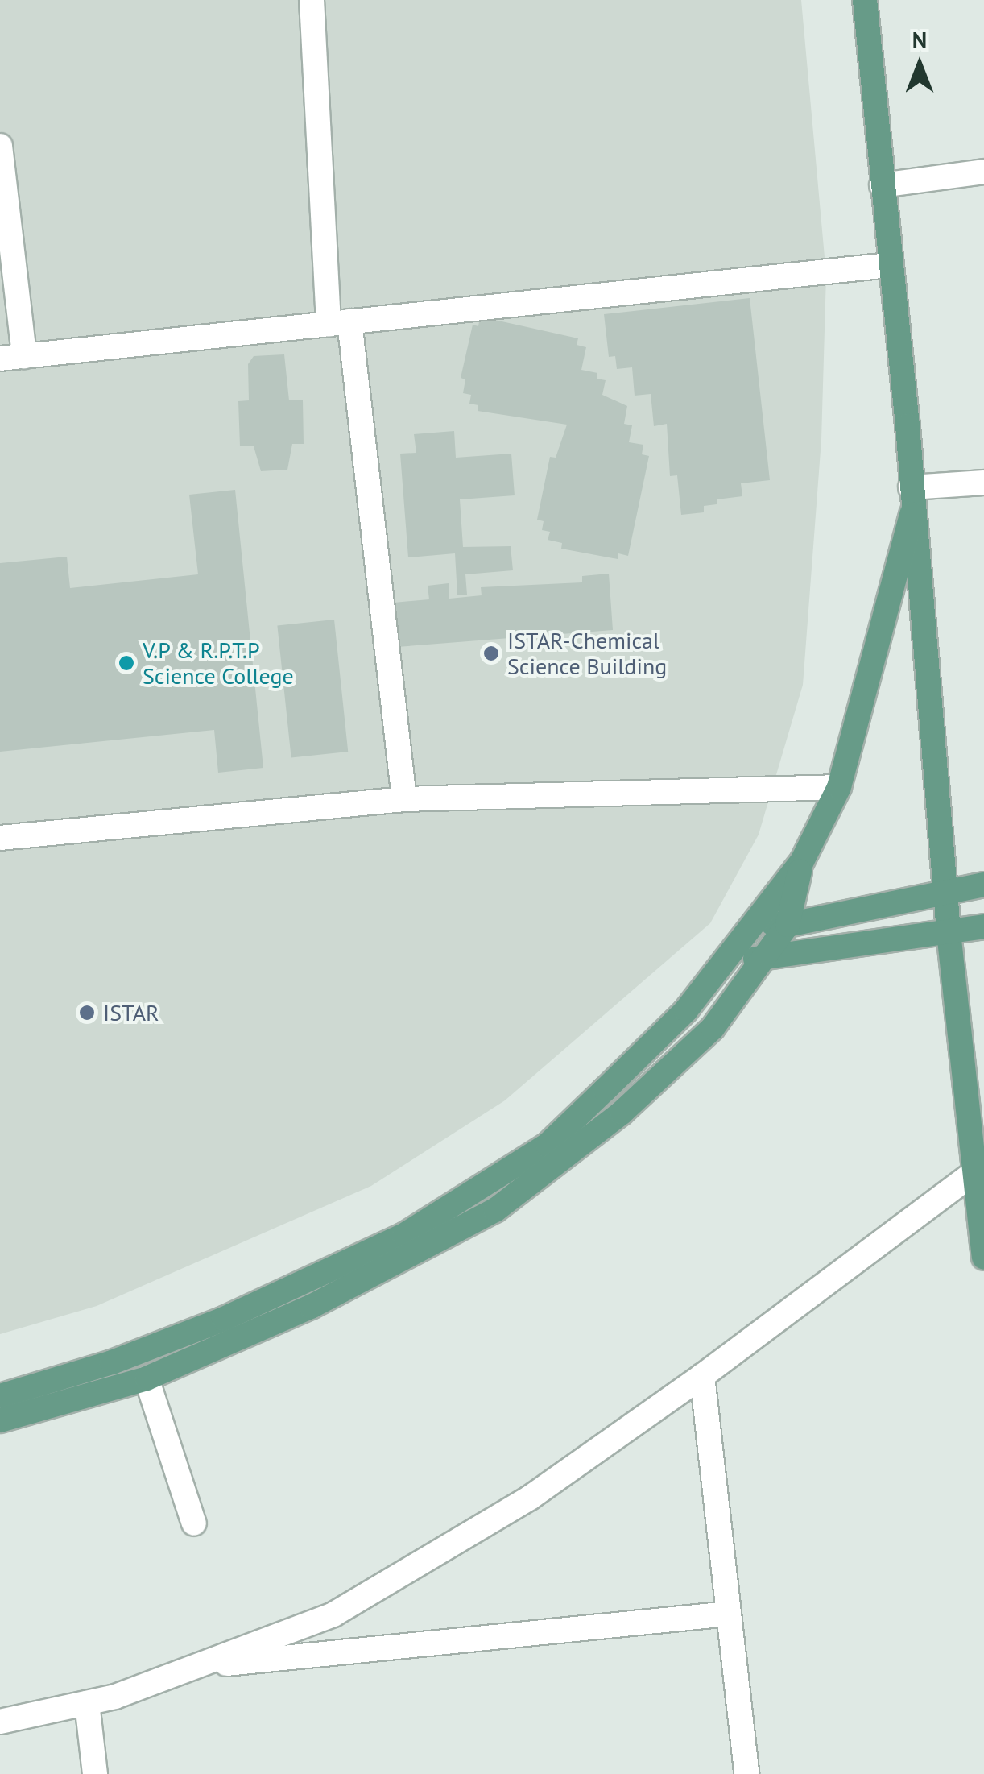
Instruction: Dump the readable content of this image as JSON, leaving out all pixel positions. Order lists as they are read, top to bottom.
{
  "places": ["ISTAR-Chemical Science Building", "V.P & R.P.T.P Science College", "ISTAR"],
  "north": "top"
}
